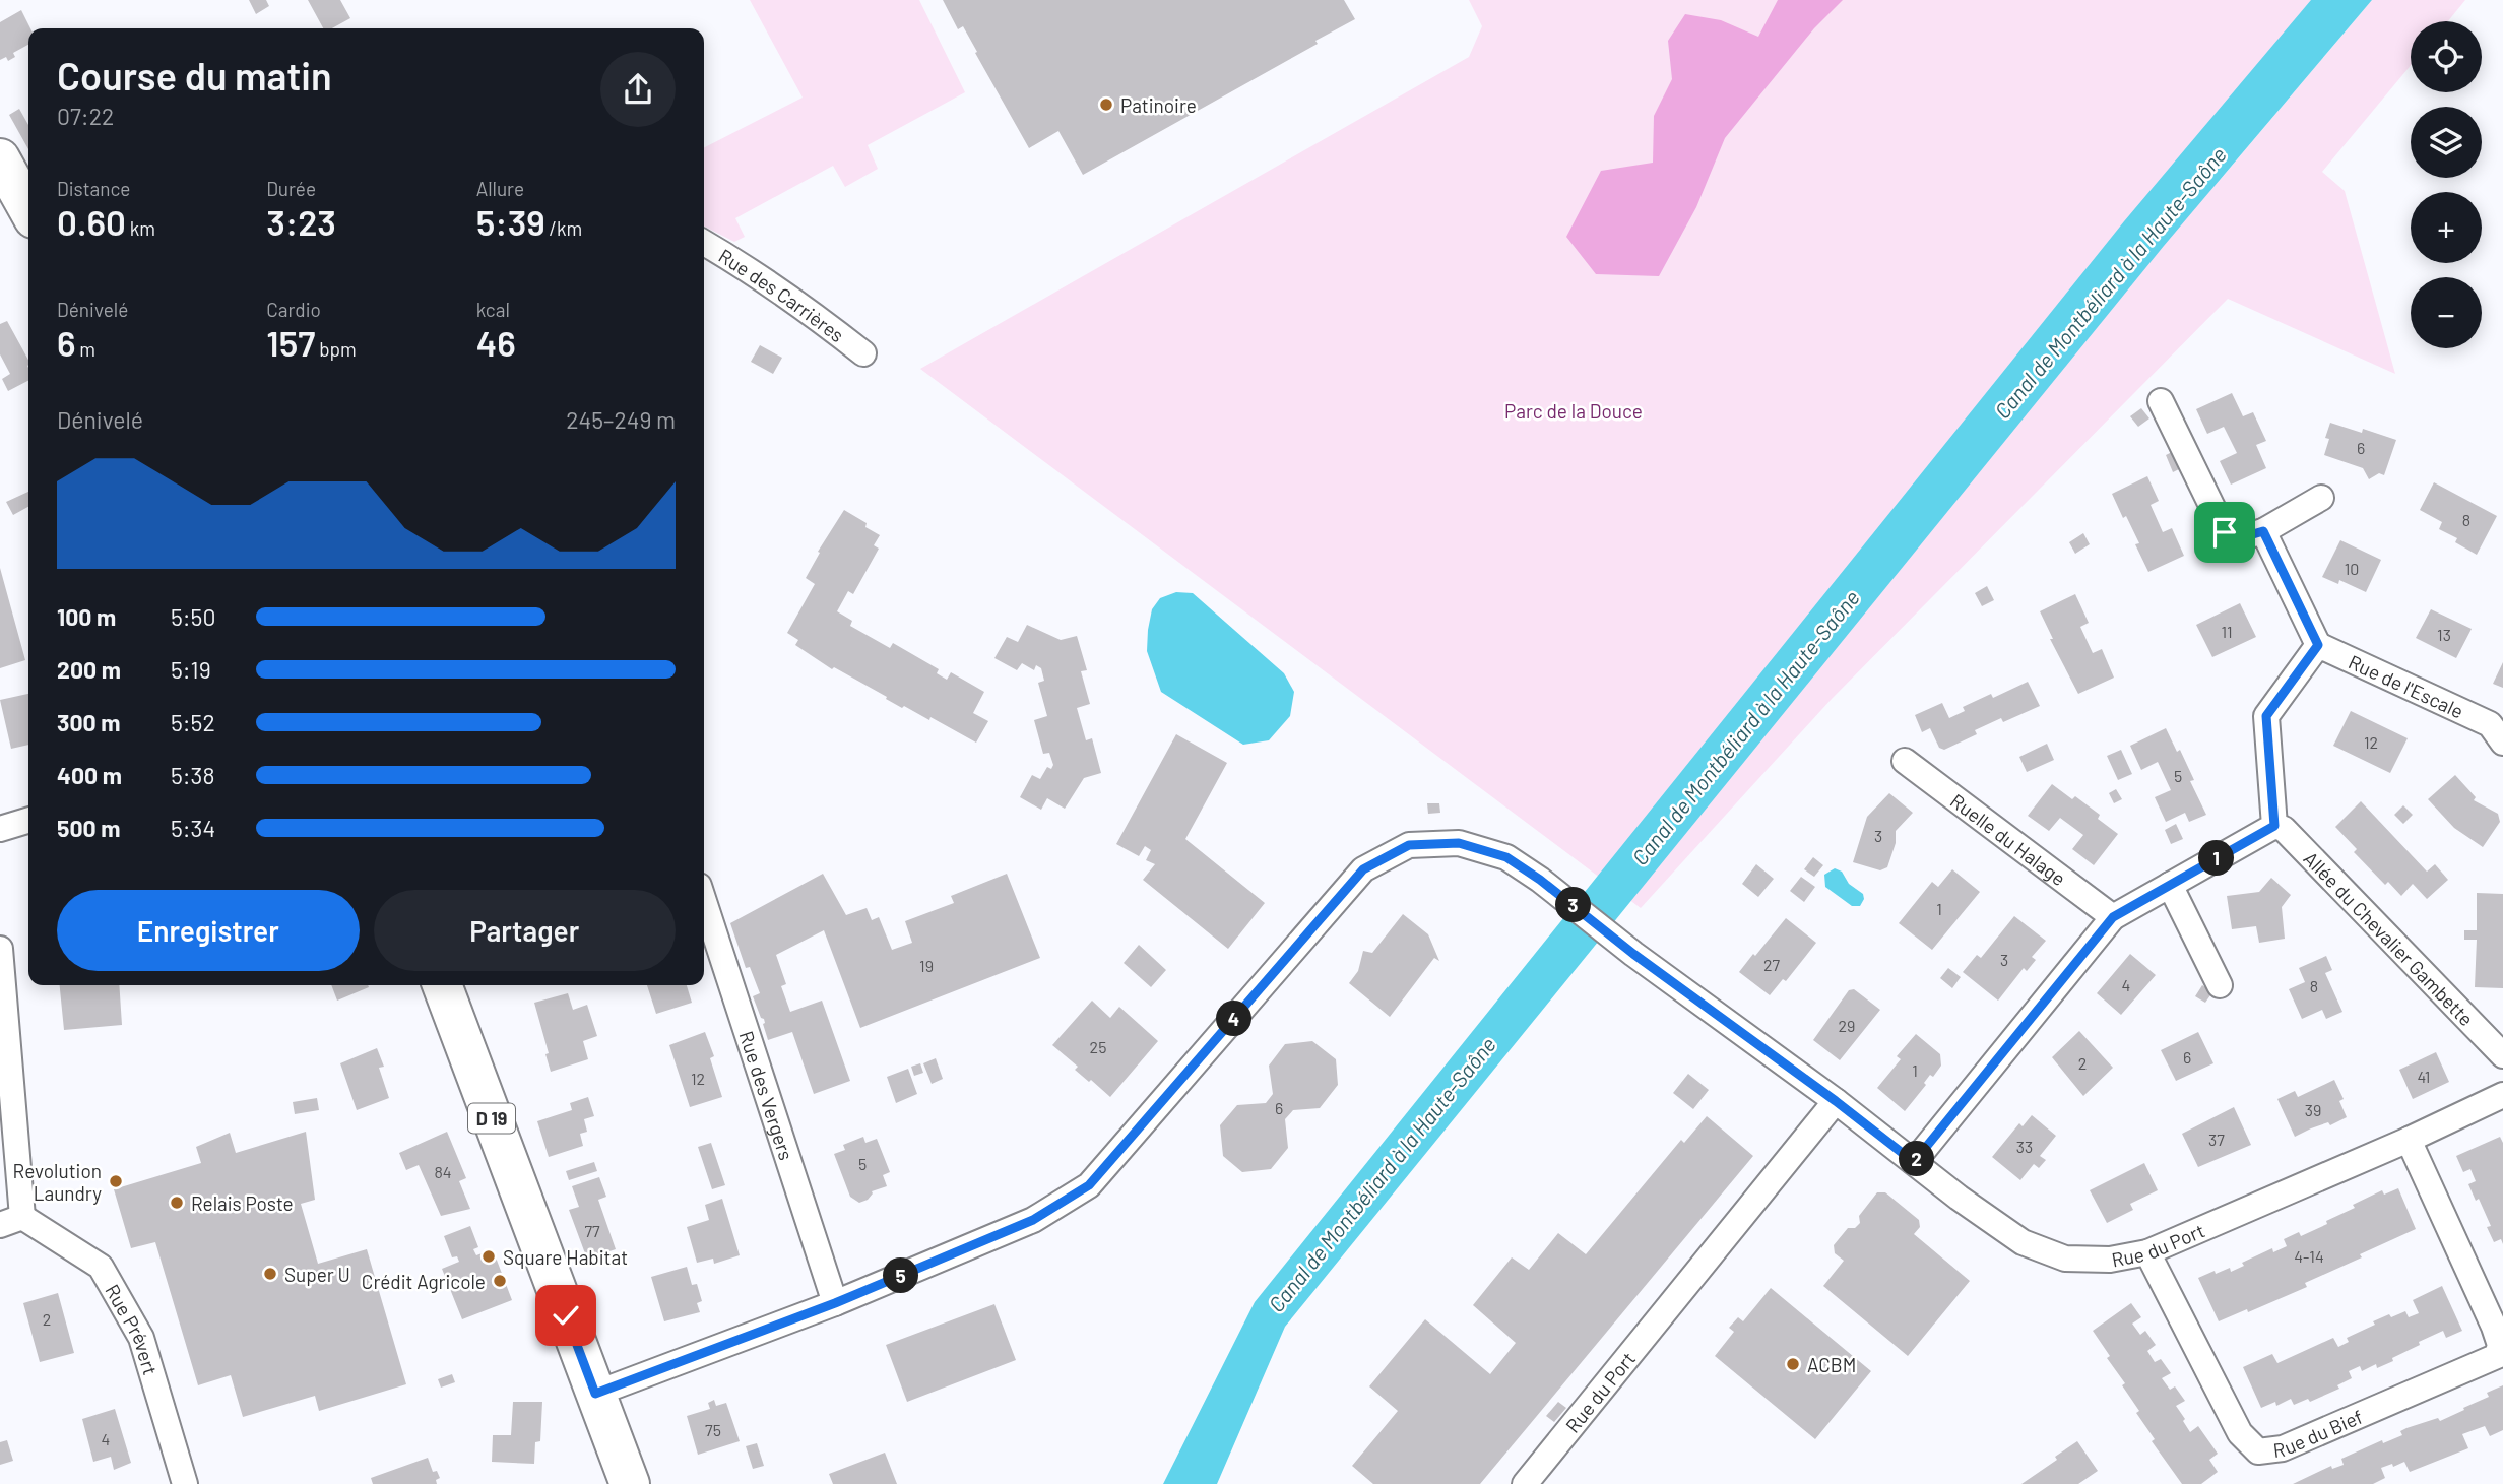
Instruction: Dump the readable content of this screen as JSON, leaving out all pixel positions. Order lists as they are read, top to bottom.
{
  "streets": {
    "main road": ["D 19"],
    "street": [
      "Rue des Carrières",
      "Rue de l'Escale",
      "Ruelle du Halage",
      "Allée du Chevalier Gambette",
      "Rue des Vergers",
      "Rue du Port",
      "Rue Prévert",
      "Rue du Bief"
    ]
  },
  "crossings": [
    ["Rue des Vergers", "Rue du Port"],
    ["D 19", "Rue du Port"],
    ["Rue du Port", "Rue du Bief"]
  ],
  "water": ["Canal de Montbéliard à la Haute-Saône"],
  "parks": ["Parc de la Douce"],
  "places": [
    "Patinoire",
    "Revolution Laundry",
    "Relais Poste",
    "Square Habitat",
    "Super U",
    "Crédit Agricole",
    "ACBM"
  ],
  "house_numbers": [
    "6",
    "8",
    "10",
    "11",
    "13",
    "12",
    "5",
    "3",
    "1",
    "3",
    "27",
    "19",
    "4",
    "8",
    "29",
    "25",
    "6",
    "2",
    "1",
    "41",
    "12",
    "6",
    "39",
    "37",
    "33",
    "5",
    "84",
    "77",
    "4-14",
    "2",
    "75",
    "4"
  ],
  "page": {
    "map_buttons": ["+", "−"],
    "heading": ["Course du matin", "07:22"],
    "stats": [
      ["Distance", "0.60 km"],
      ["Durée", "3:23"],
      ["Allure", "5:39 /km"],
      ["Dénivelé", "6 m"],
      ["Cardio", "157 bpm"],
      ["kcal", "46"]
    ],
    "chart": ["Dénivelé", "245–249 m"],
    "list": [
      {
        "name": "100 m",
        "note": "5:50"
      },
      {
        "name": "200 m",
        "note": "5:19"
      },
      {
        "name": "300 m",
        "note": "5:52"
      },
      {
        "name": "400 m",
        "note": "5:38"
      },
      {
        "name": "500 m",
        "note": "5:34"
      }
    ],
    "pins": [
      "1",
      "3",
      "4",
      "2",
      "5"
    ],
    "buttons": ["Enregistrer", "Partager"]
  }
}
